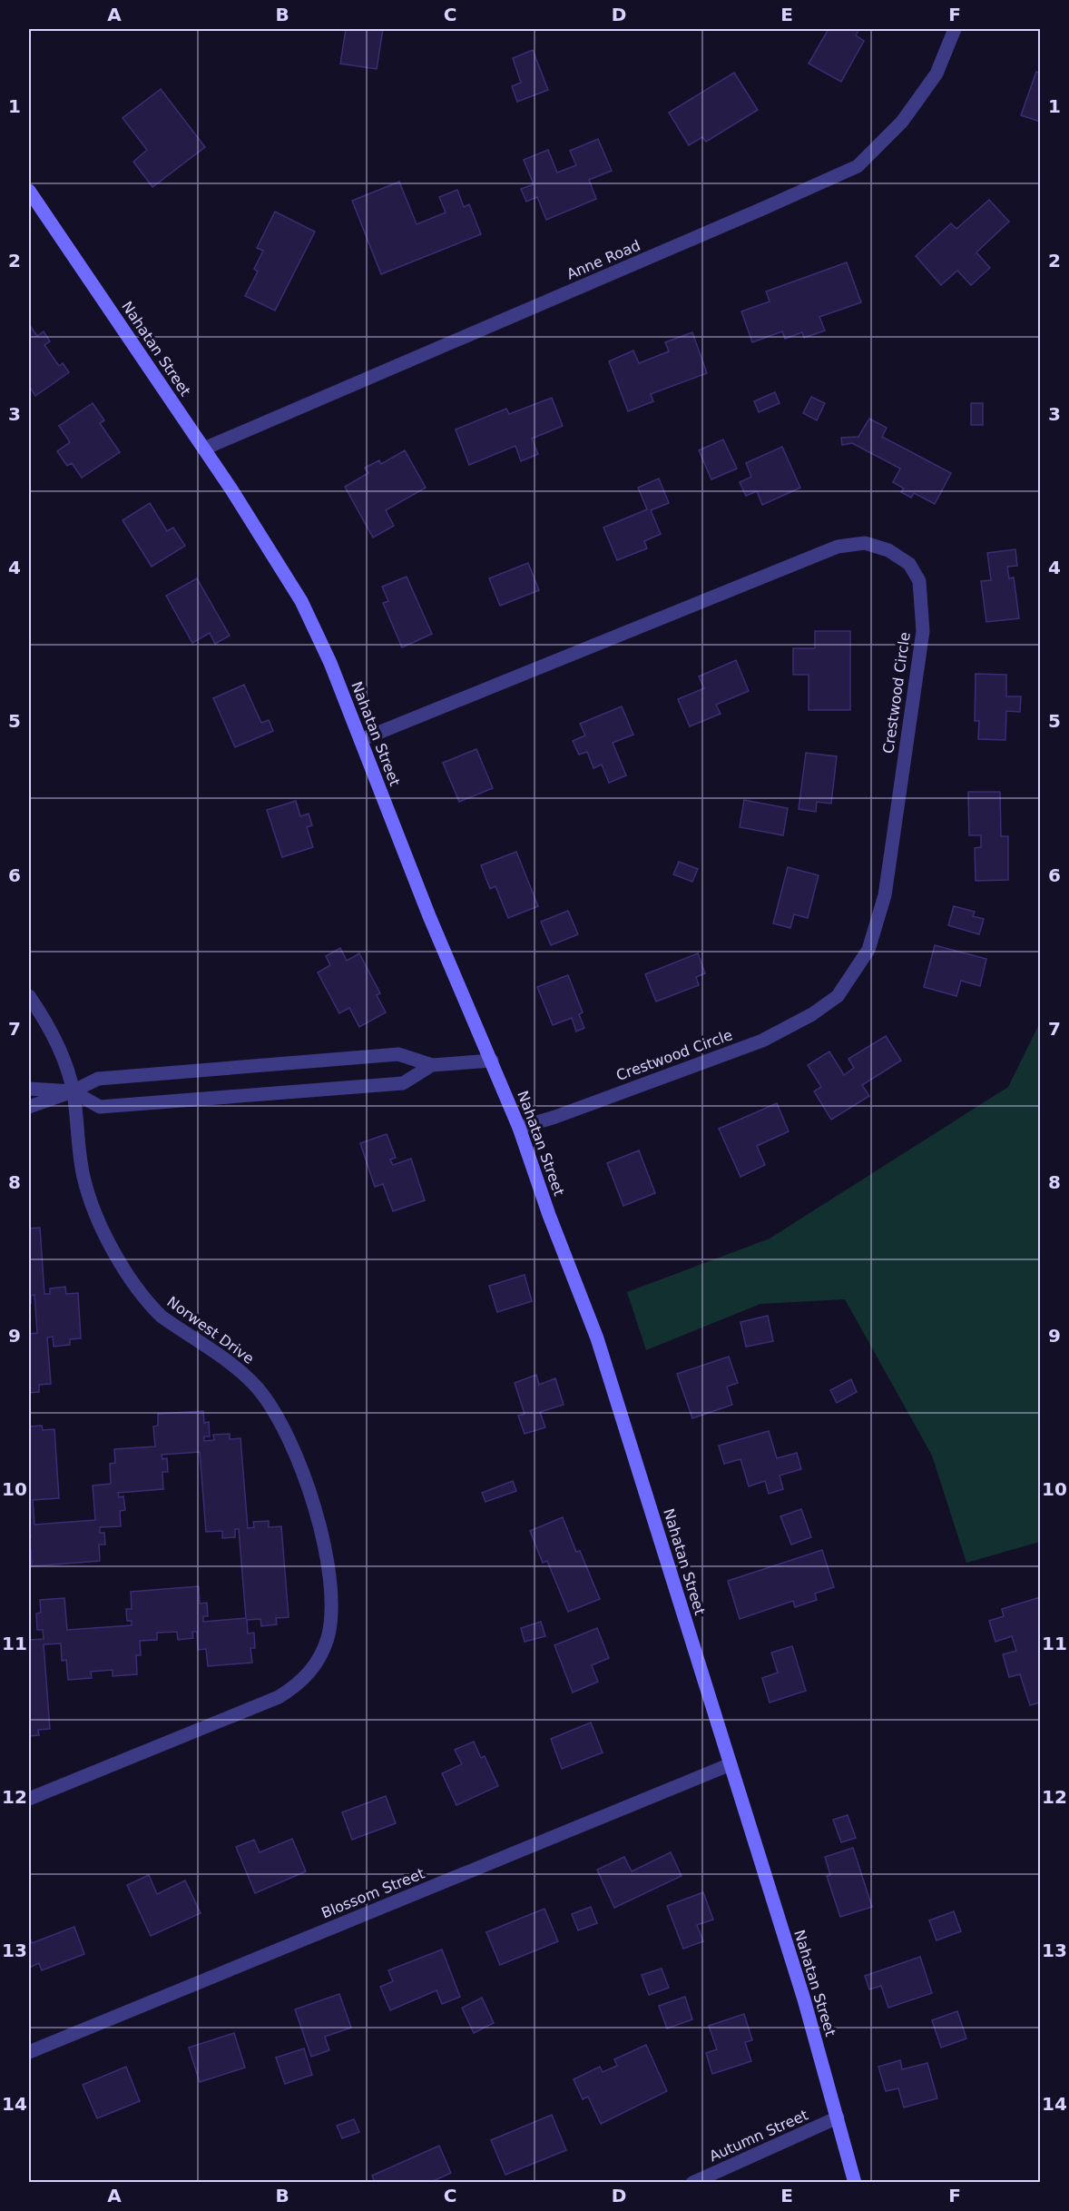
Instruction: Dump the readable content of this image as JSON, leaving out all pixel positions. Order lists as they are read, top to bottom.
{
  "streets": {
    "main road": ["Nahatan Street"],
    "street": [
      "Anne Road",
      "Crestwood Circle",
      "Norwest Drive",
      "Blossom Street",
      "Autumn Street"
    ]
  },
  "crossings": [
    ["Anne Road", "Nahatan Street"],
    ["Nahatan Street", "Crestwood Circle"],
    ["Nahatan Street", "Blossom Street"],
    ["Nahatan Street", "Autumn Street"]
  ],
  "grid": {
    "columns": [
      "A",
      "B",
      "C",
      "D",
      "E",
      "F"
    ],
    "rows": [
      "1",
      "2",
      "3",
      "4",
      "5",
      "6",
      "7",
      "8",
      "9",
      "10",
      "11",
      "12",
      "13",
      "14"
    ]
  }
}
